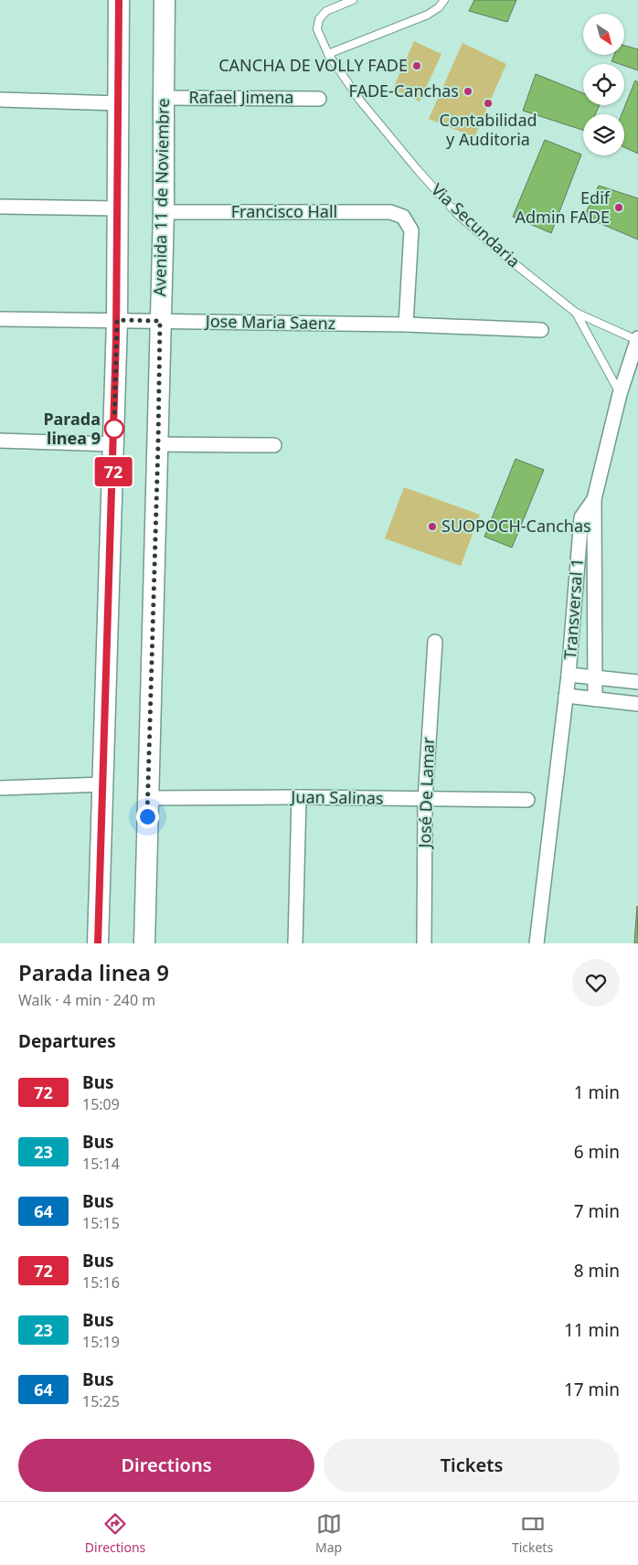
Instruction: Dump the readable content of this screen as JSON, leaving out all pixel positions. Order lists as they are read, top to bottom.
{
  "streets": {
    "main road": ["Avenida 11 de Noviembre"],
    "street": [
      "Rafael Jimena",
      "Francisco Hall",
      "Jose Maria Saenz",
      "Transversal 1",
      "José De Lamar",
      "Juan Salinas"
    ],
    "lane": ["Via Secundaria"]
  },
  "crossings": [
    ["Rafael Jimena", "Avenida 11 de Noviembre"],
    ["Avenida 11 de Noviembre", "Francisco Hall"],
    ["Avenida 11 de Noviembre", "Jose Maria Saenz"],
    ["Avenida 11 de Noviembre", "Juan Salinas"],
    ["Francisco Hall", "Jose Maria Saenz"],
    ["Via Secundaria", "Transversal 1"],
    ["José De Lamar", "Juan Salinas"]
  ],
  "places": [
    "CANCHA DE VOLLY FADE",
    "FADE-Canchas",
    "Contabilidad y Auditoria",
    "Edif Admin FADE",
    "Parada linea 9",
    "SUOPOCH-Canchas"
  ],
  "lines": ["bus line 72"],
  "north": "bottom right",
  "page": {
    "on_map": "72",
    "heading": [
      ["Parada linea 9", "Walk · 4 min · 240 m"],
      "Departures"
    ],
    "list": [
      {
        "mark": "72",
        "name": "Bus",
        "note": "15:09",
        "value": "1 min"
      },
      {
        "mark": "23",
        "name": "Bus",
        "note": "15:14",
        "value": "6 min"
      },
      {
        "mark": "64",
        "name": "Bus",
        "note": "15:15",
        "value": "7 min"
      },
      {
        "mark": "72",
        "name": "Bus",
        "note": "15:16",
        "value": "8 min"
      },
      {
        "mark": "23",
        "name": "Bus",
        "note": "15:19",
        "value": "11 min"
      },
      {
        "mark": "64",
        "name": "Bus",
        "note": "15:25",
        "value": "17 min"
      }
    ],
    "buttons": ["Directions", "Tickets"],
    "tabs": ["Directions", "Map", "Tickets"]
  }
}
